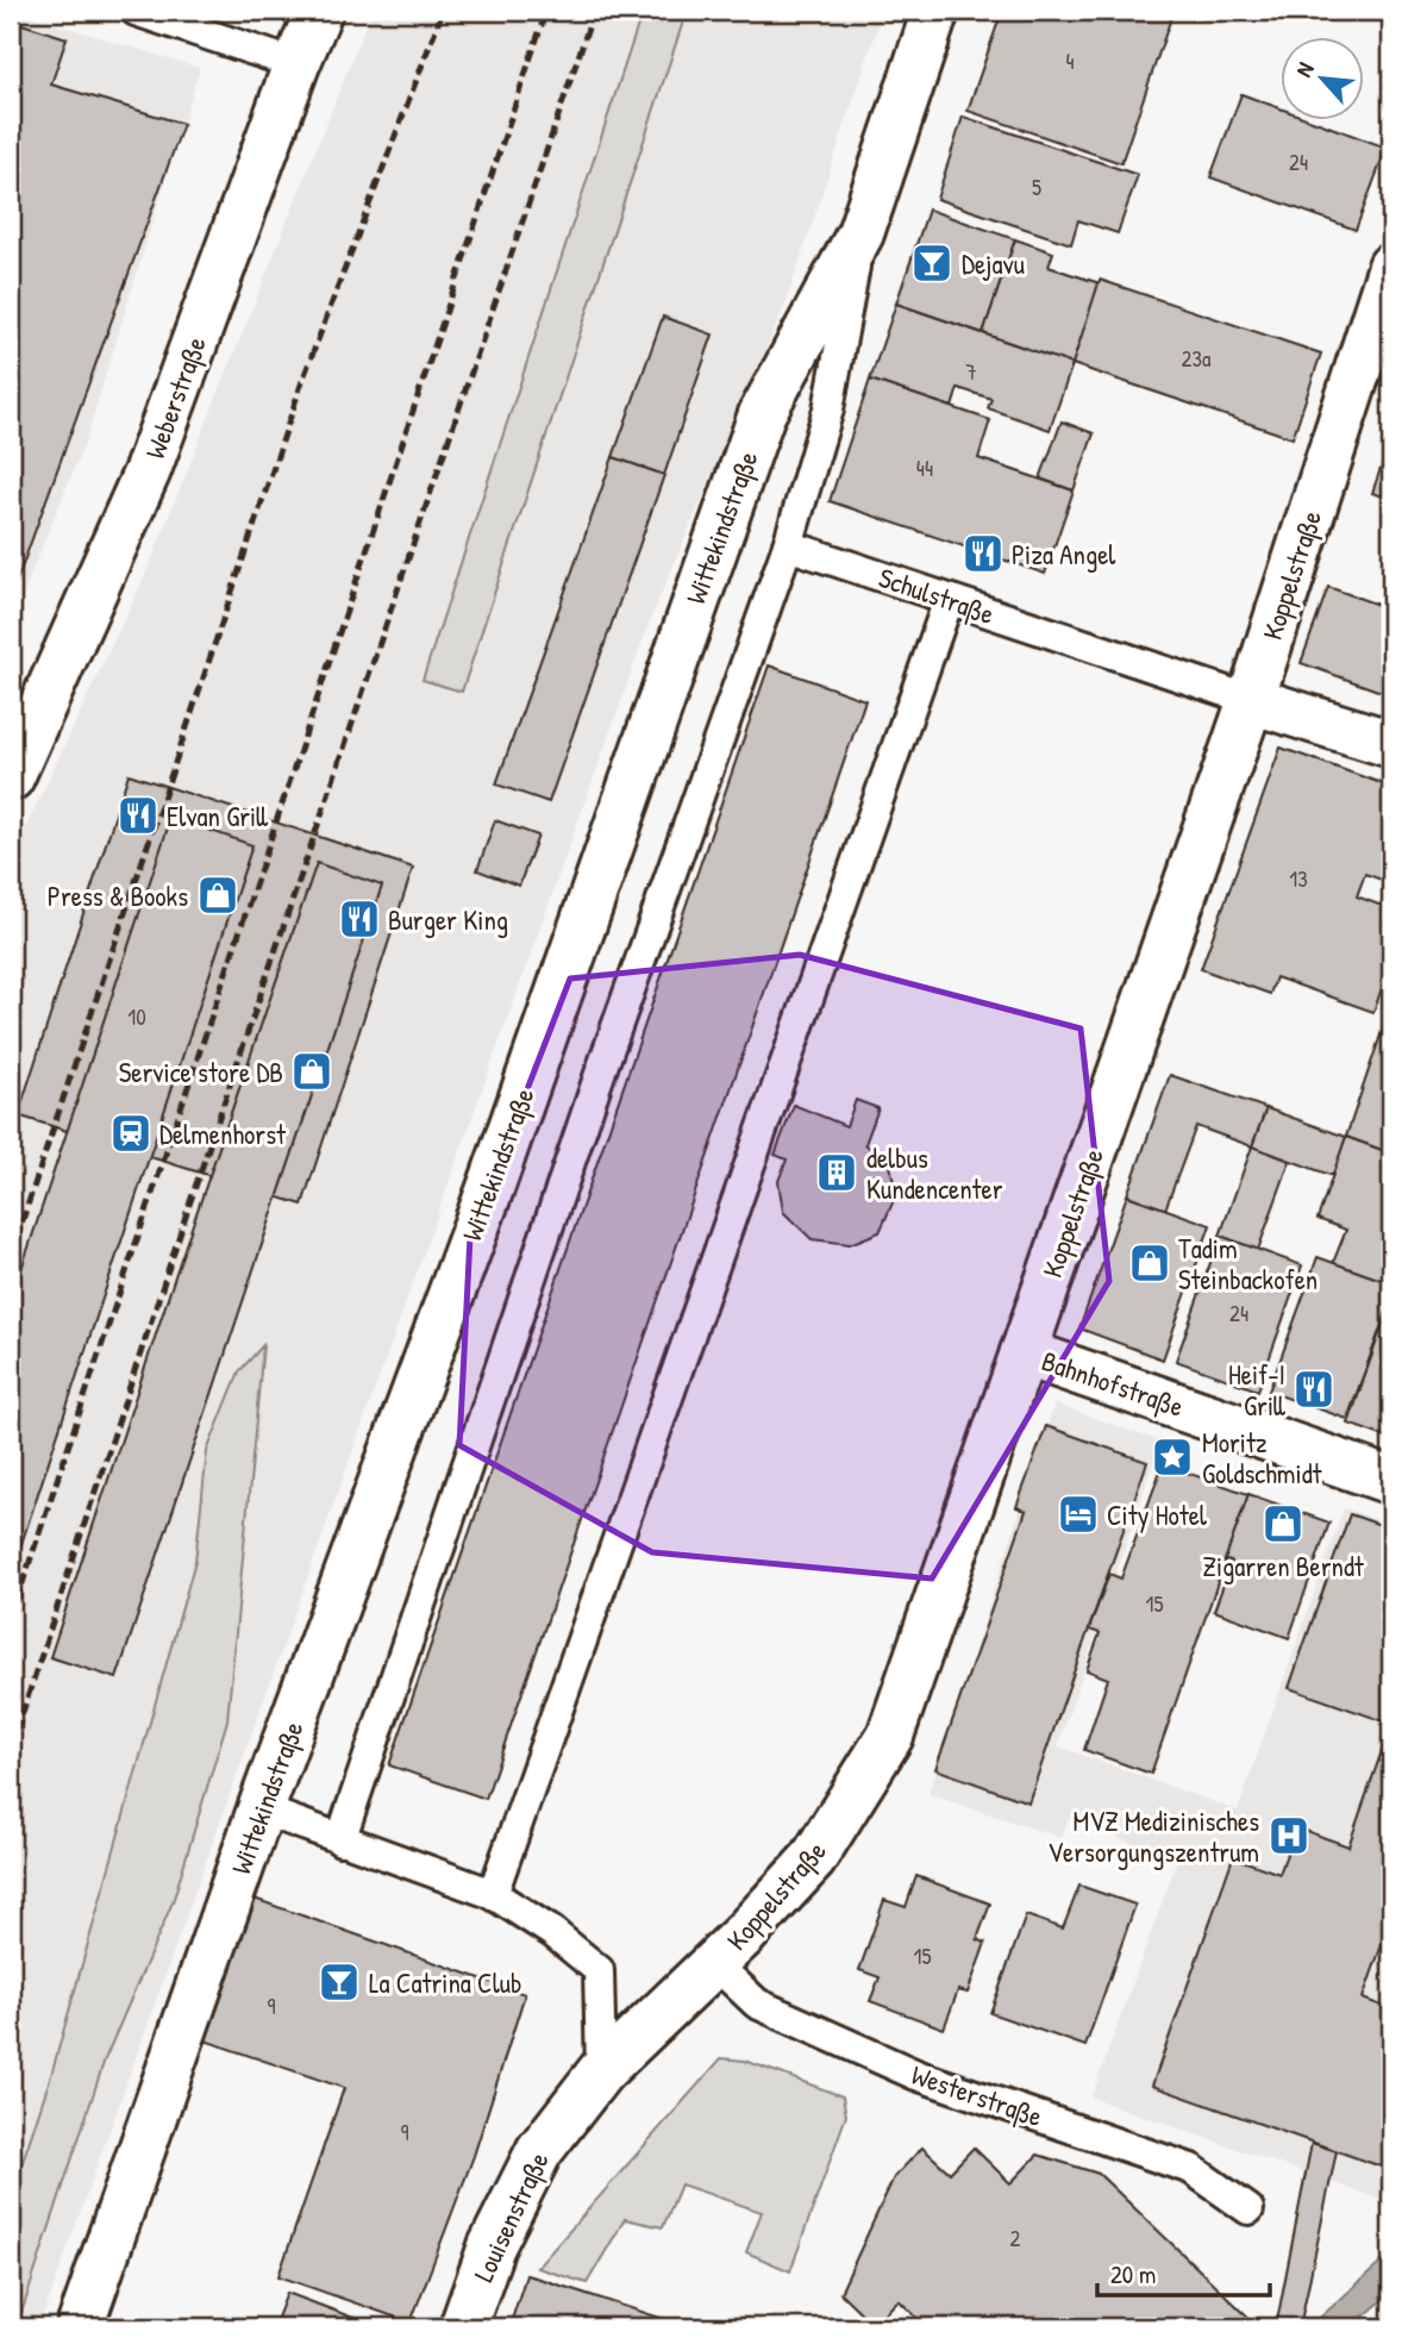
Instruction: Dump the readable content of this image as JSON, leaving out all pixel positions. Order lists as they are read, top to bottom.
{
  "streets": {
    "street": [
      "Weberstraße",
      "Wittekindstraße",
      "Koppelstraße",
      "Schulstraße",
      "Bahnhofstraße",
      "Louisenstraße"
    ],
    "lane": ["Westerstraße"]
  },
  "crossings": [
    ["Koppelstraße", "Schulstraße"],
    ["Koppelstraße", "Bahnhofstraße"],
    ["Koppelstraße", "Westerstraße"],
    ["Koppelstraße", "Louisenstraße"]
  ],
  "places": {
    "bar": ["Dejavu", "La Catrina Club"],
    "restaurant": [
      "Piza Angel",
      "Elvan Grill",
      "Burger King",
      "Heif-I Grill"
    ],
    "shop": [
      "Press & Books",
      "Service store DB",
      "Tadim Steinbackofen",
      "Zigarren Berndt"
    ],
    "station": ["Delmenhorst"],
    "building": ["delbus Kundencenter"],
    "place": ["Moritz Goldschmidt"],
    "hotel": ["City Hotel"],
    "hospital": ["MVZ Medizinisches Versorgungszentrum"]
  },
  "house_numbers": [
    "4",
    "24",
    "5",
    "23a",
    "7",
    "44",
    "13",
    "10",
    "24",
    "15",
    "15",
    "9",
    "9",
    "2"
  ],
  "scale_bar": "20 m",
  "north": "top left"
}
